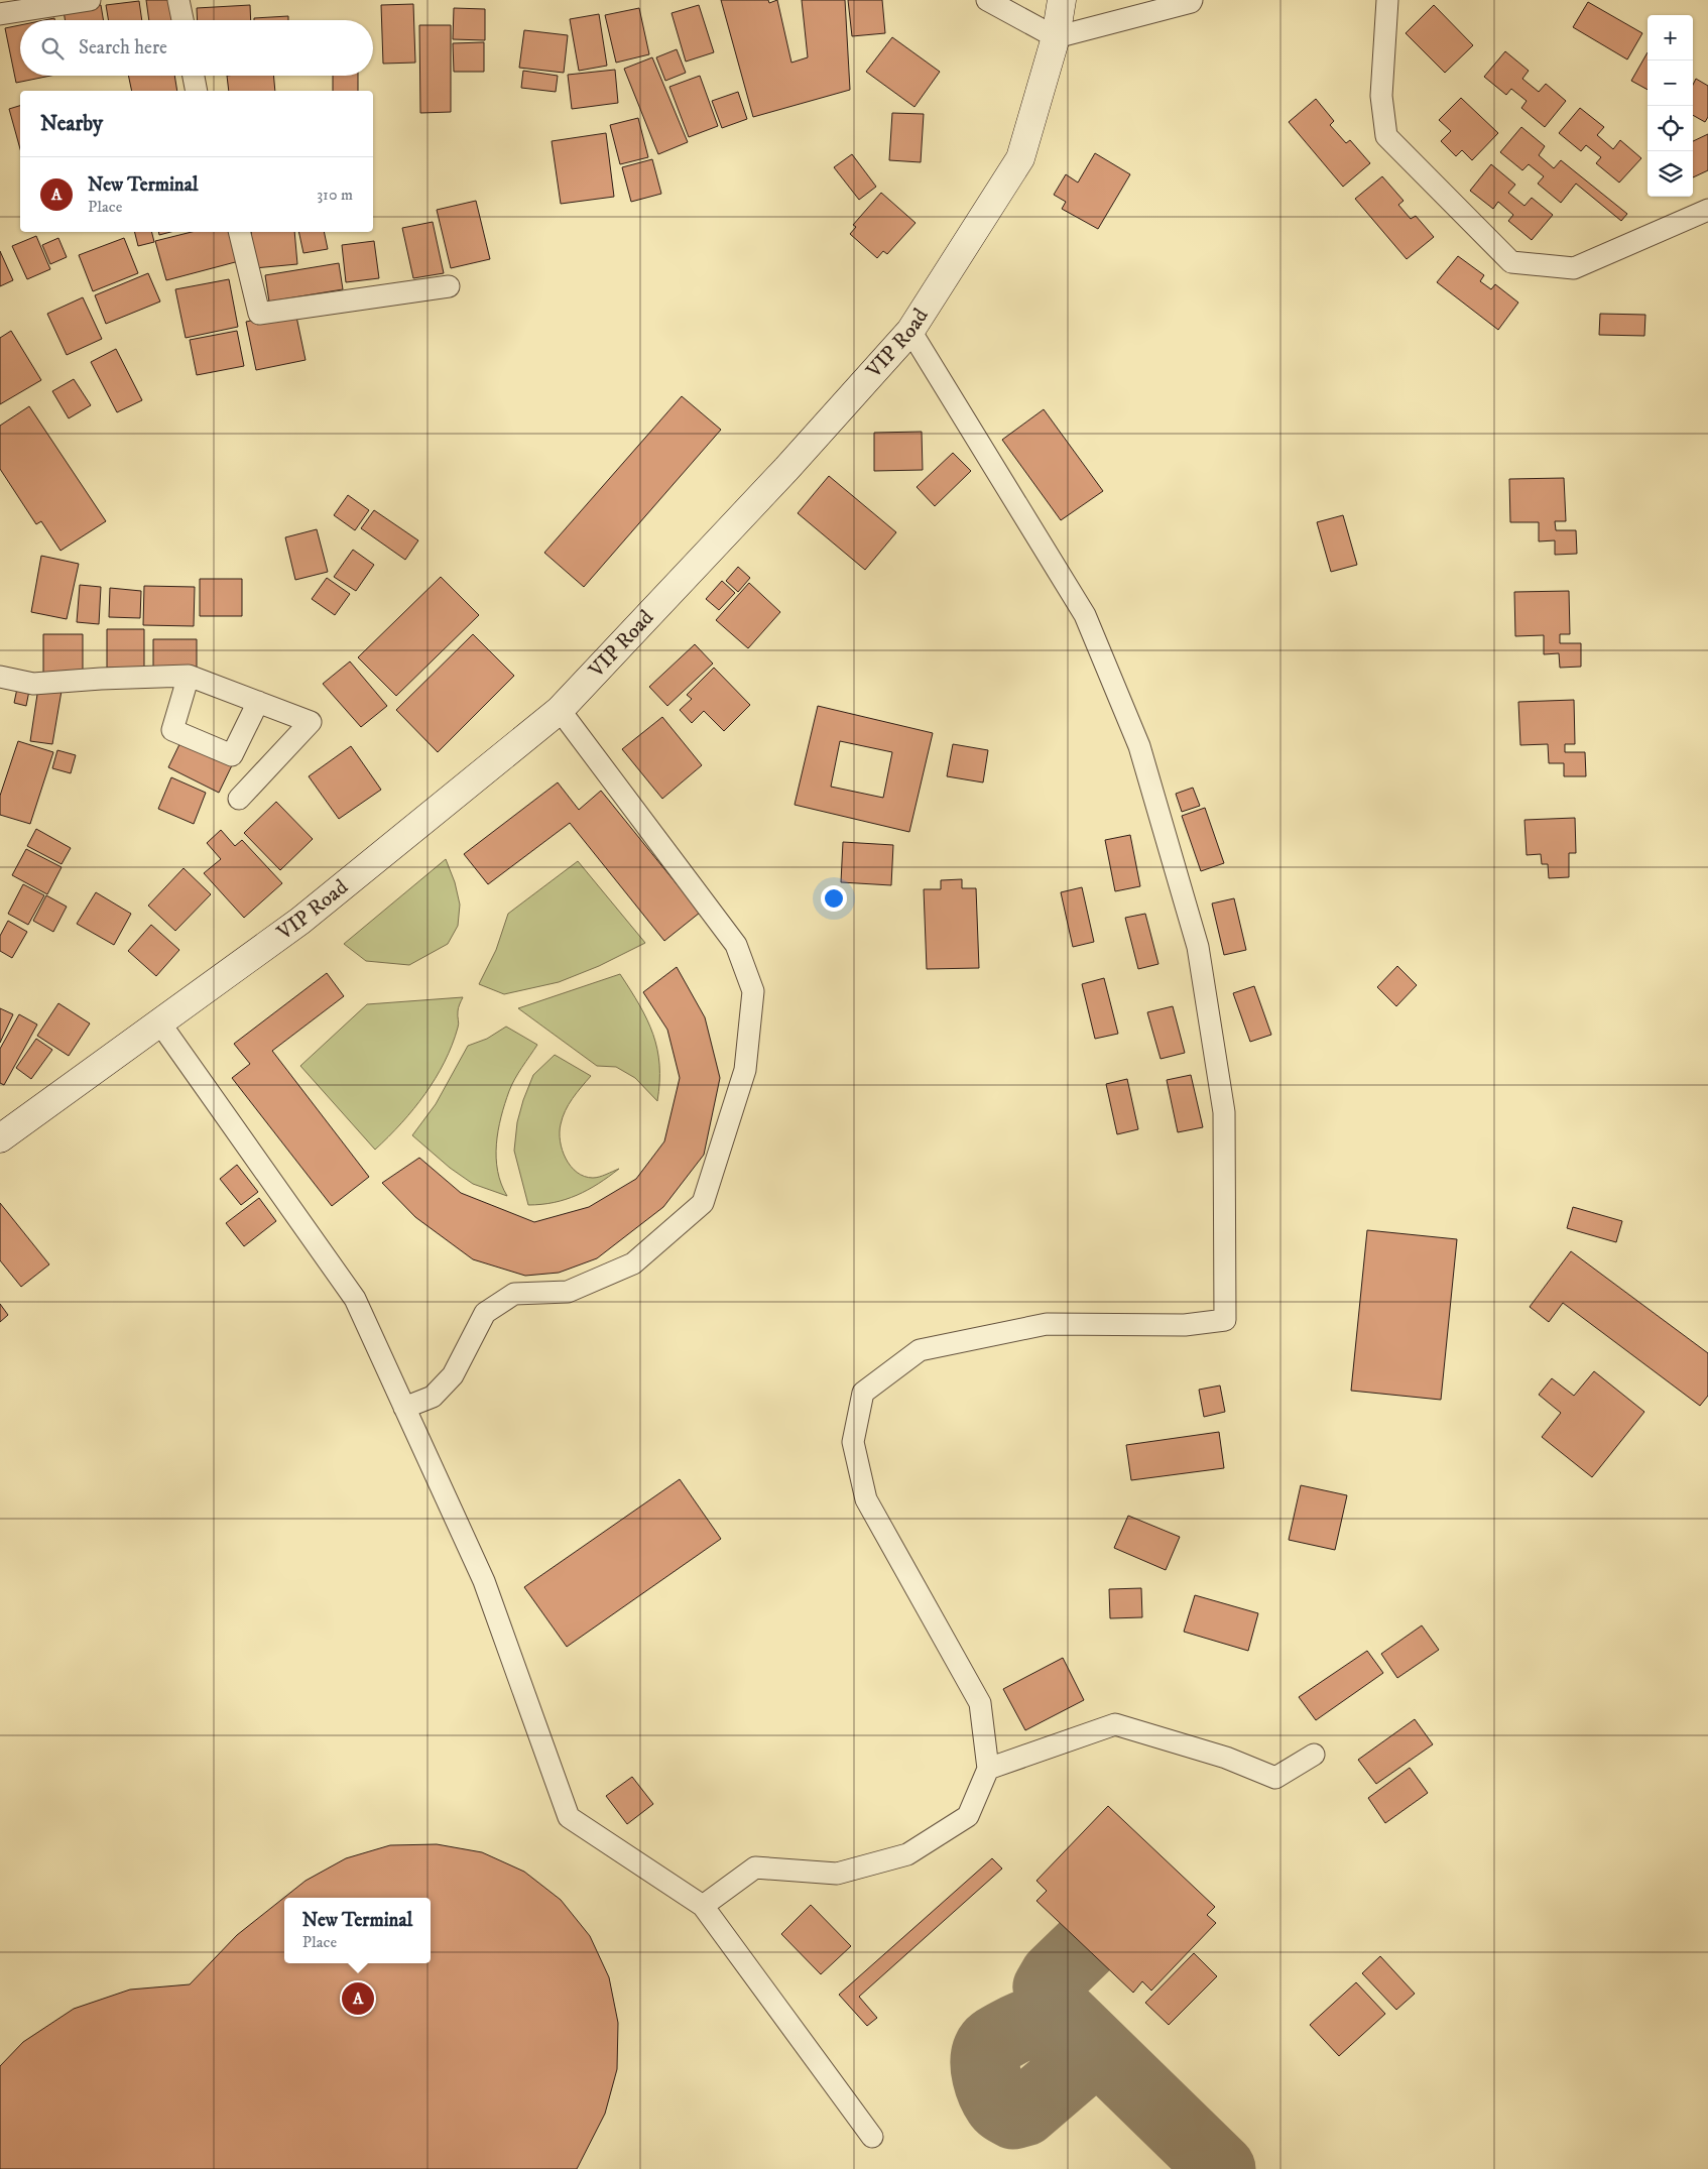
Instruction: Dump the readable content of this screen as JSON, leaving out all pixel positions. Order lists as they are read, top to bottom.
{
  "streets": {
    "main road": ["VIP Road"]
  },
  "page": {
    "map_buttons": ["+", "−"],
    "search": "Search here",
    "heading": "Nearby",
    "list": [
      {
        "mark": "A",
        "name": "New Terminal",
        "note": "Place",
        "value": "310 m"
      }
    ],
    "popup": ["New Terminal", "Place"],
    "pins": "A"
  }
}
